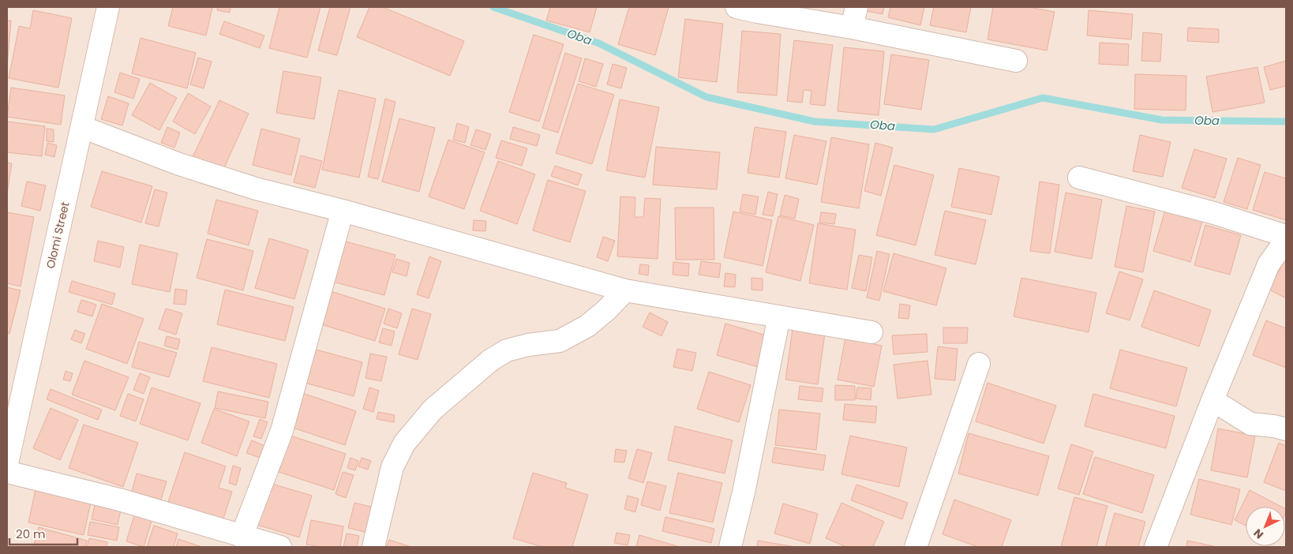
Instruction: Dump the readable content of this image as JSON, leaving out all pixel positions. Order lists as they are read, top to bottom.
{
  "streets": {
    "street": ["Olomi Street"]
  },
  "water": ["Oba"],
  "scale_bar": "20 m",
  "north": "bottom left"
}
